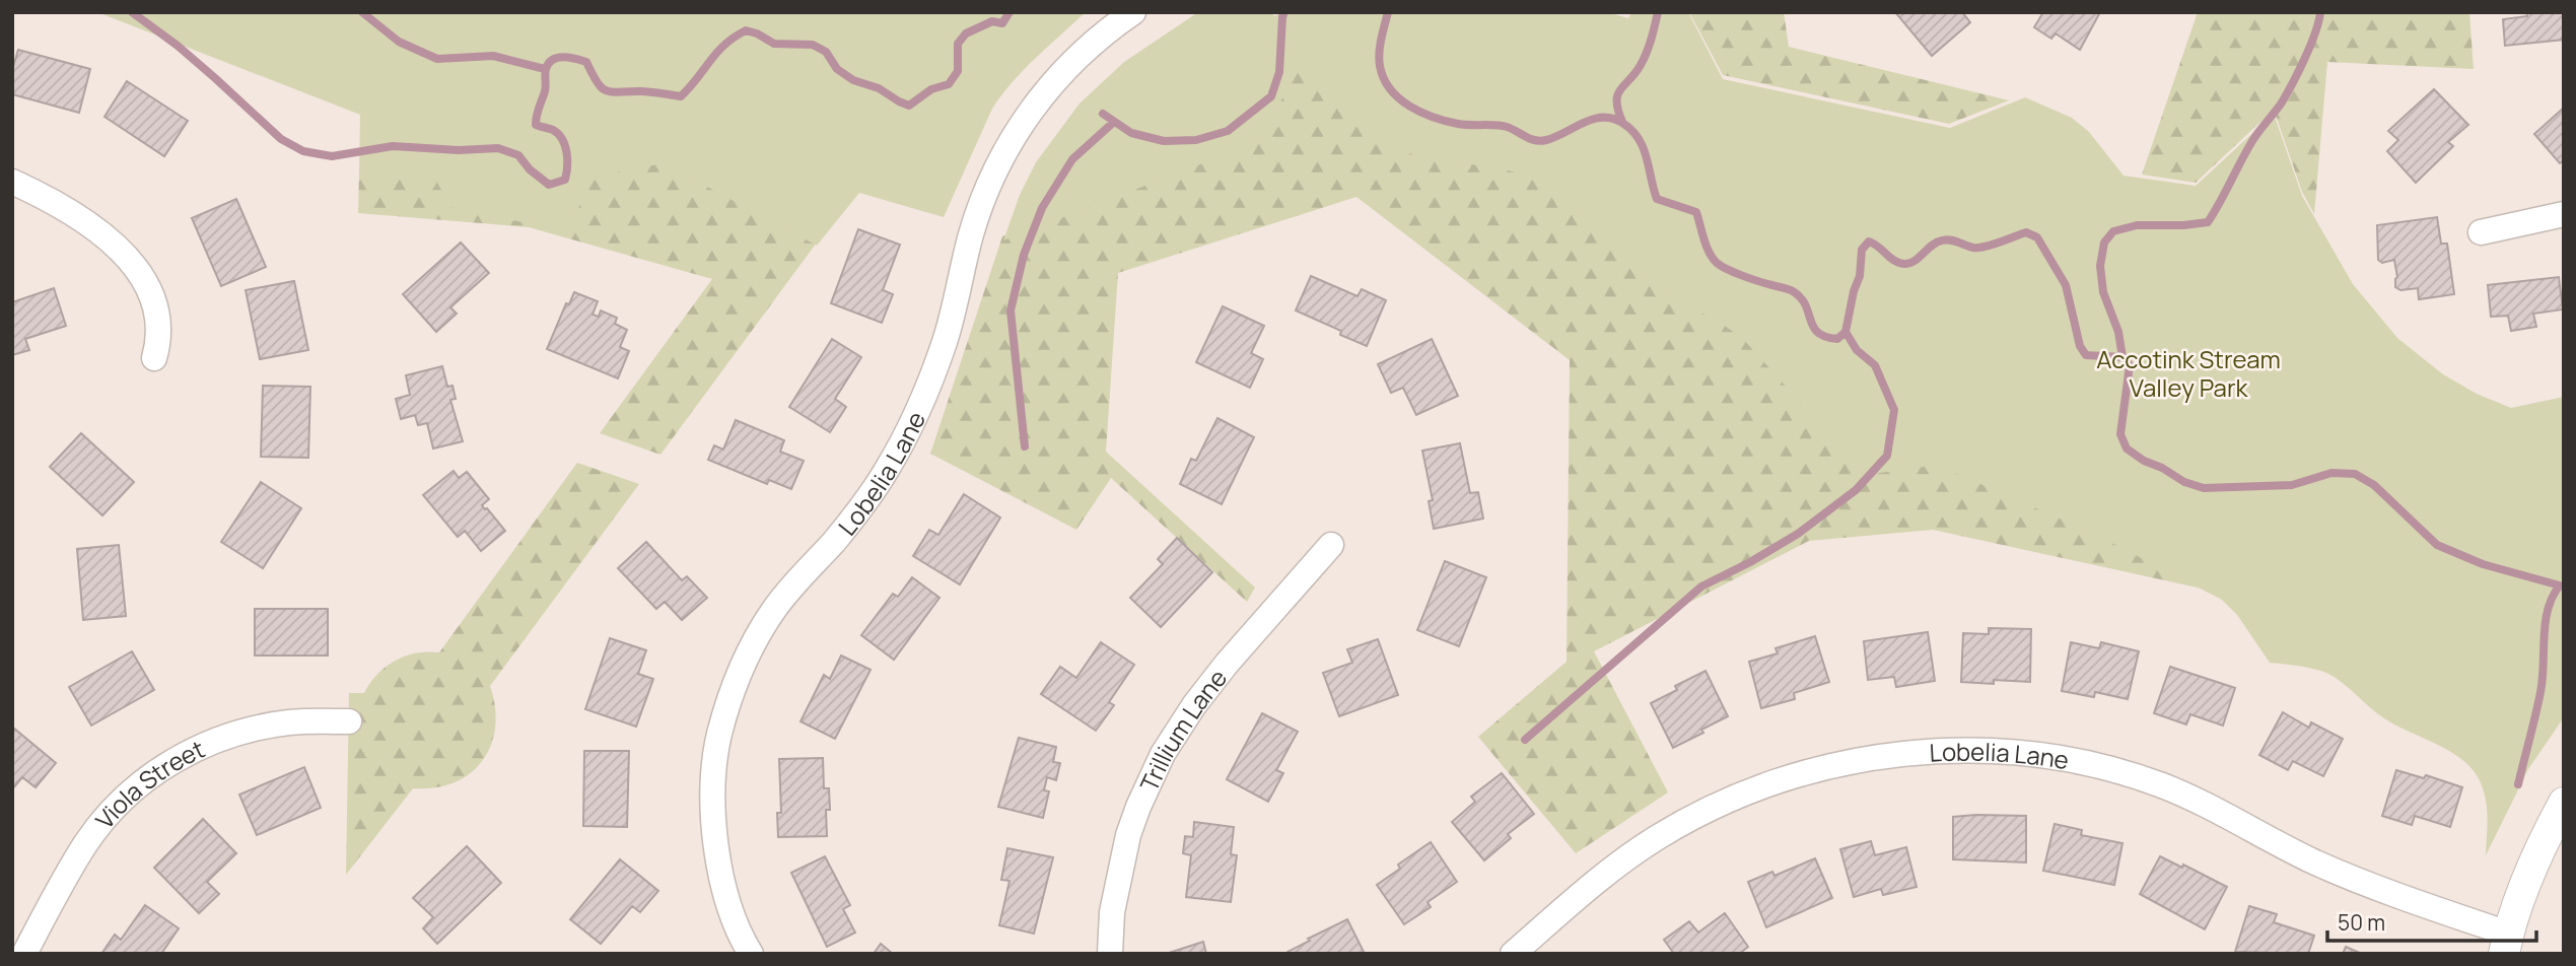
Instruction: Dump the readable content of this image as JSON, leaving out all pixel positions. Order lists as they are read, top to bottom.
{
  "streets": {
    "street": ["Lobelia Lane", "Trillium Lane", "Viola Street"]
  },
  "parks": ["Accotink Stream Valley Park"],
  "scale_bar": "50 m"
}
